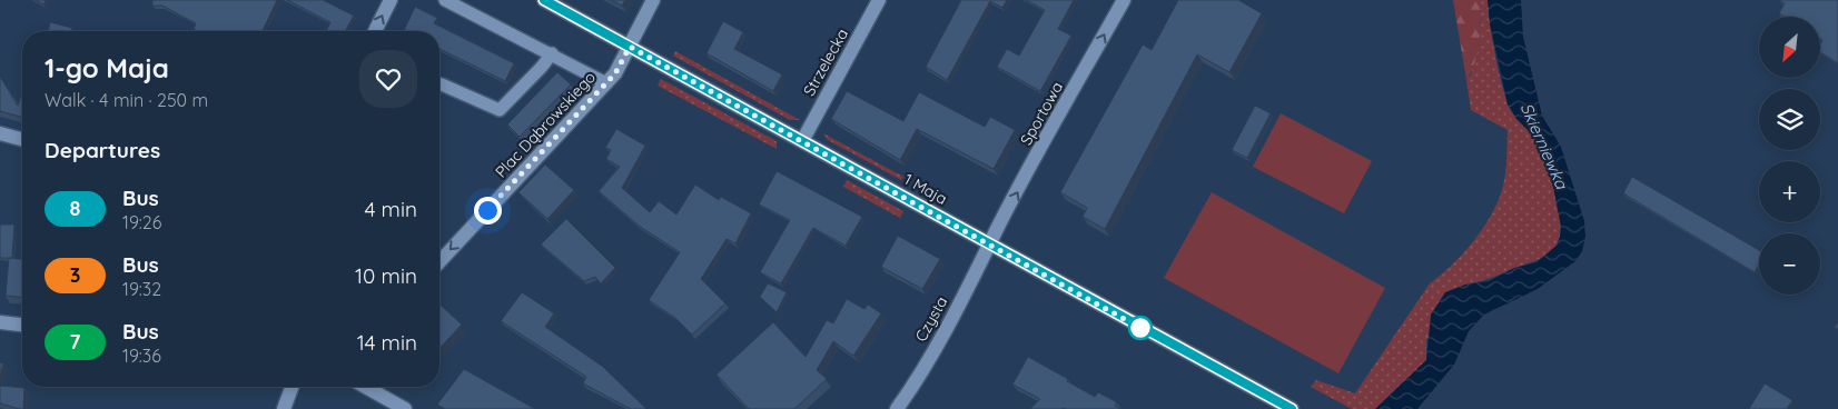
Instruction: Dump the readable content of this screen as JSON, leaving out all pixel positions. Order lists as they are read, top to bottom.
{
  "streets": {
    "main road": ["1 Maja"],
    "street": [
      "Strzelecka",
      "Sportowa",
      "Plac Dąbrowskiego",
      "Czysta"
    ]
  },
  "crossings": [
    ["Strzelecka", "1 Maja"],
    ["Sportowa", "1 Maja"],
    ["Sportowa", "Czysta"],
    ["Plac Dąbrowskiego", "1 Maja"],
    ["1 Maja", "Czysta"]
  ],
  "one_way": ["Sportowa", "Plac Dąbrowskiego"],
  "water": ["Skierniewka"],
  "lines": ["bus line 8"],
  "north": "bottom left",
  "page": {
    "map_buttons": ["+", "−"],
    "heading": [
      ["1-go Maja", "Walk · 4 min · 250 m"],
      "Departures"
    ],
    "list": [
      {
        "mark": "8",
        "name": "Bus",
        "note": "19:26",
        "value": "4 min"
      },
      {
        "mark": "3",
        "name": "Bus",
        "note": "19:32",
        "value": "10 min"
      },
      {
        "mark": "7",
        "name": "Bus",
        "note": "19:36",
        "value": "14 min"
      }
    ]
  }
}
